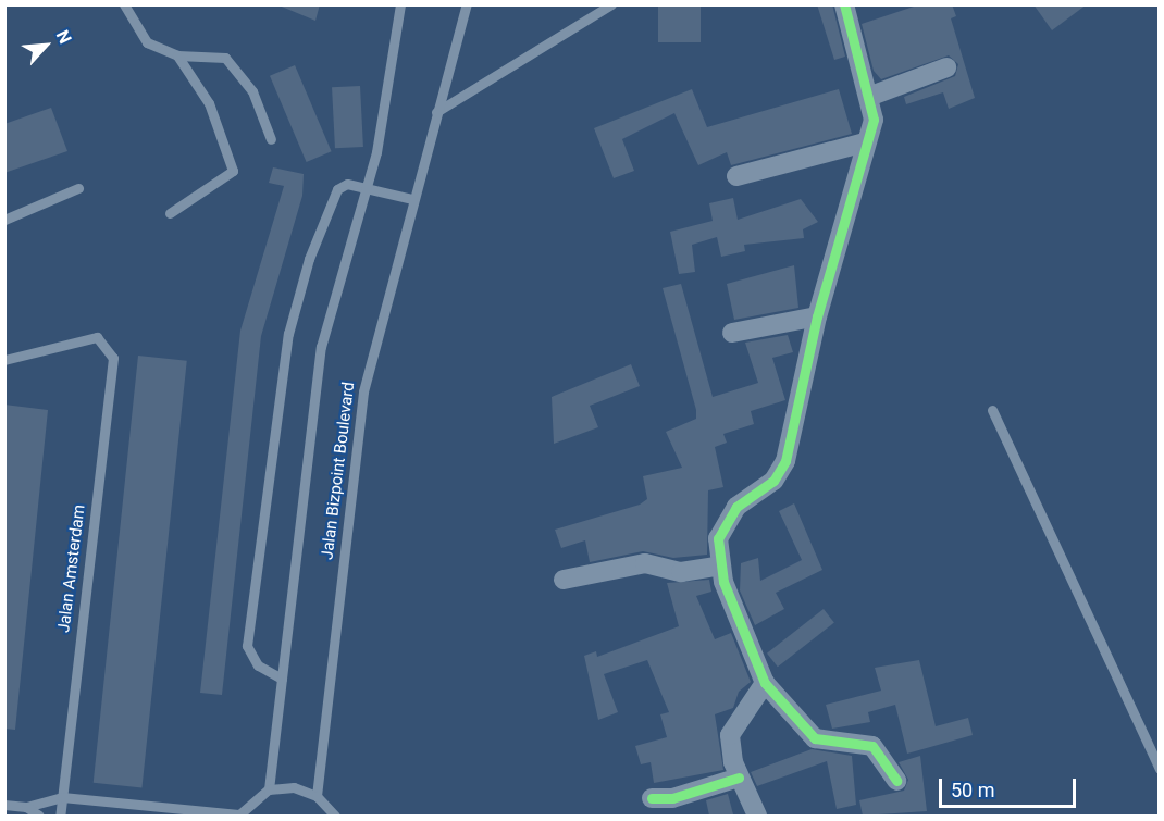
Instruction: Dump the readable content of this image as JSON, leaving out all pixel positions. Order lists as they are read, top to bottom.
{
  "streets": {
    "lane": ["Jalan Bizpoint Boulevard", "Jalan Amsterdam"]
  },
  "scale_bar": "50 m",
  "north": "top right"
}
